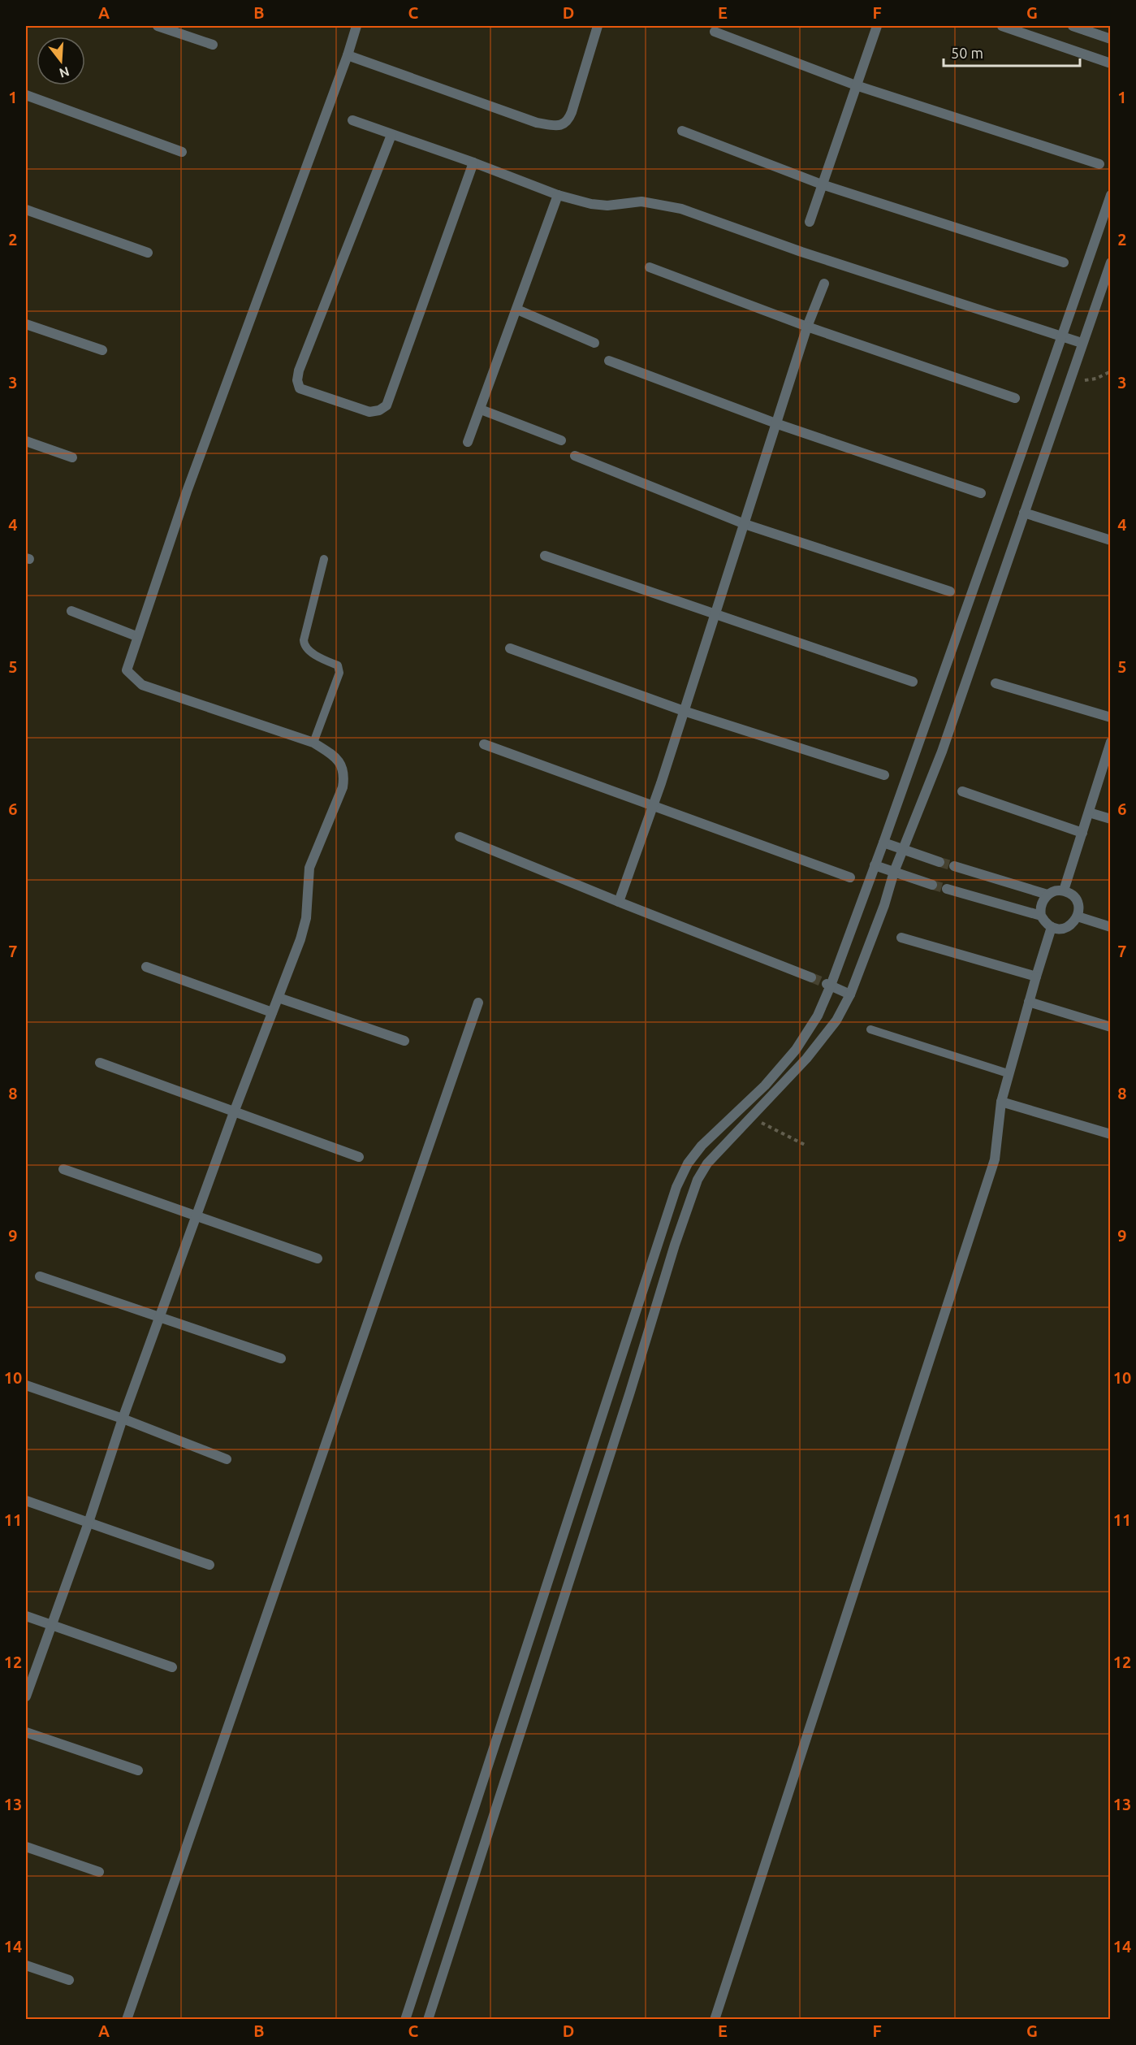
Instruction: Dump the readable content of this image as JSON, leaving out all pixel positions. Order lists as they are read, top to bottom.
{
  "scale_bar": "50 m",
  "north": "bottom",
  "grid": {
    "columns": [
      "A",
      "B",
      "C",
      "D",
      "E",
      "F",
      "G"
    ],
    "rows": [
      "1",
      "2",
      "3",
      "4",
      "5",
      "6",
      "7",
      "8",
      "9",
      "10",
      "11",
      "12",
      "13",
      "14"
    ]
  }
}
